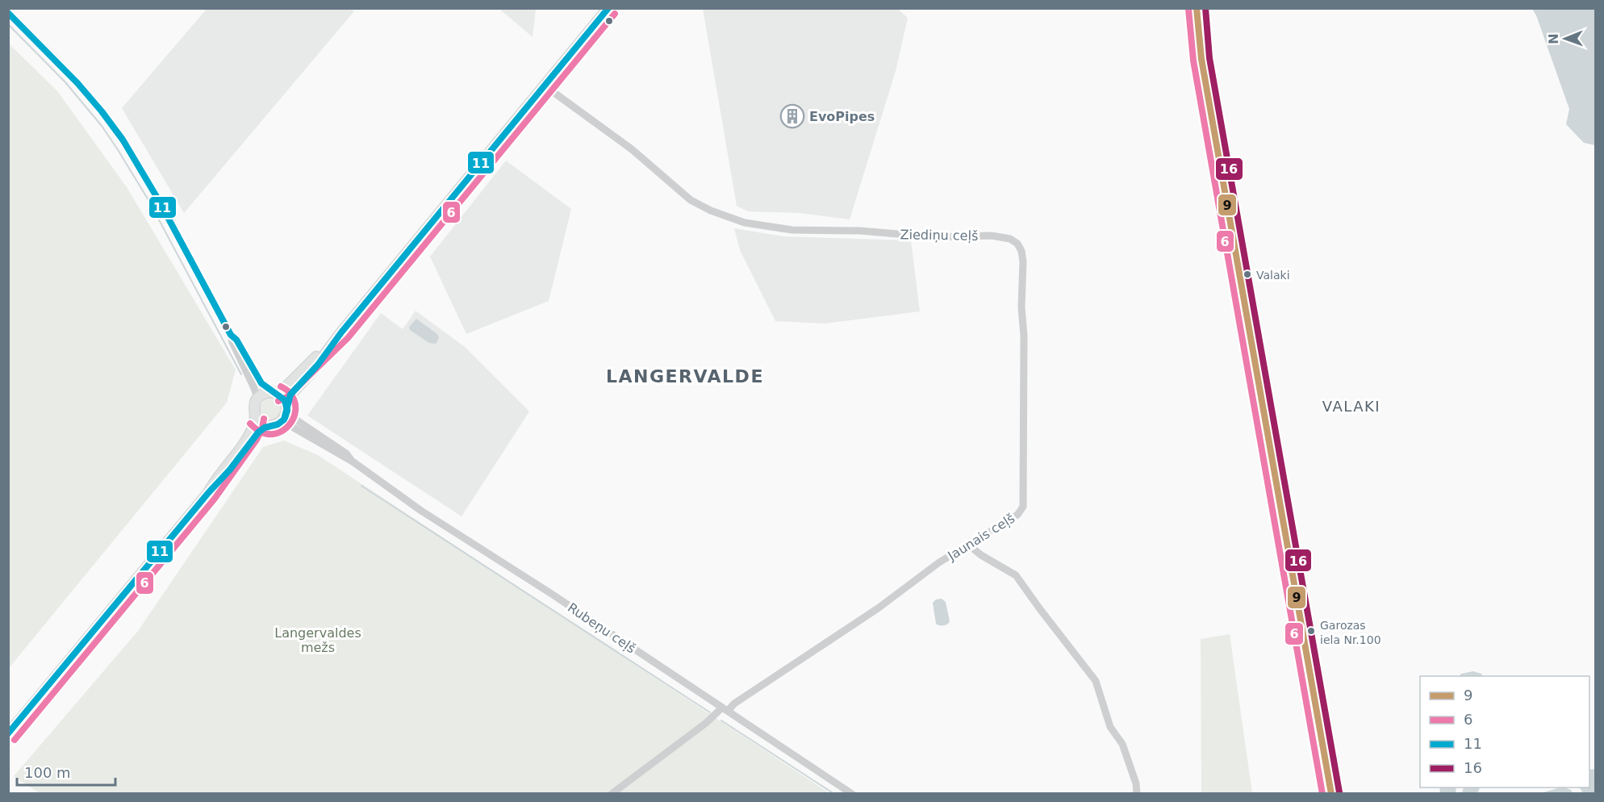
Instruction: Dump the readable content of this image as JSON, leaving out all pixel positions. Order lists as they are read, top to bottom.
{
  "streets": {
    "street": ["Ziediņu ceļš", "Jaunais ceļš", "Rubeņu ceļš"]
  },
  "crossings": [
    ["Ziediņu ceļš", "Jaunais ceļš"],
    ["Jaunais ceļš", "Rubeņu ceļš"]
  ],
  "districts": ["LANGERVALDE", "VALAKI"],
  "parks": ["Langervaldes mežs"],
  "places": {
    "building": ["EvoPipes"],
    "other": ["Valaki", "Garozas iela Nr.100"]
  },
  "lines": [
    "transit line 9",
    "transit line 11",
    "transit line 16",
    "transit line 6"
  ],
  "legend": [
    "9",
    "6",
    "11",
    "16"
  ],
  "scale_bar": "100 m",
  "north": "left"
}
